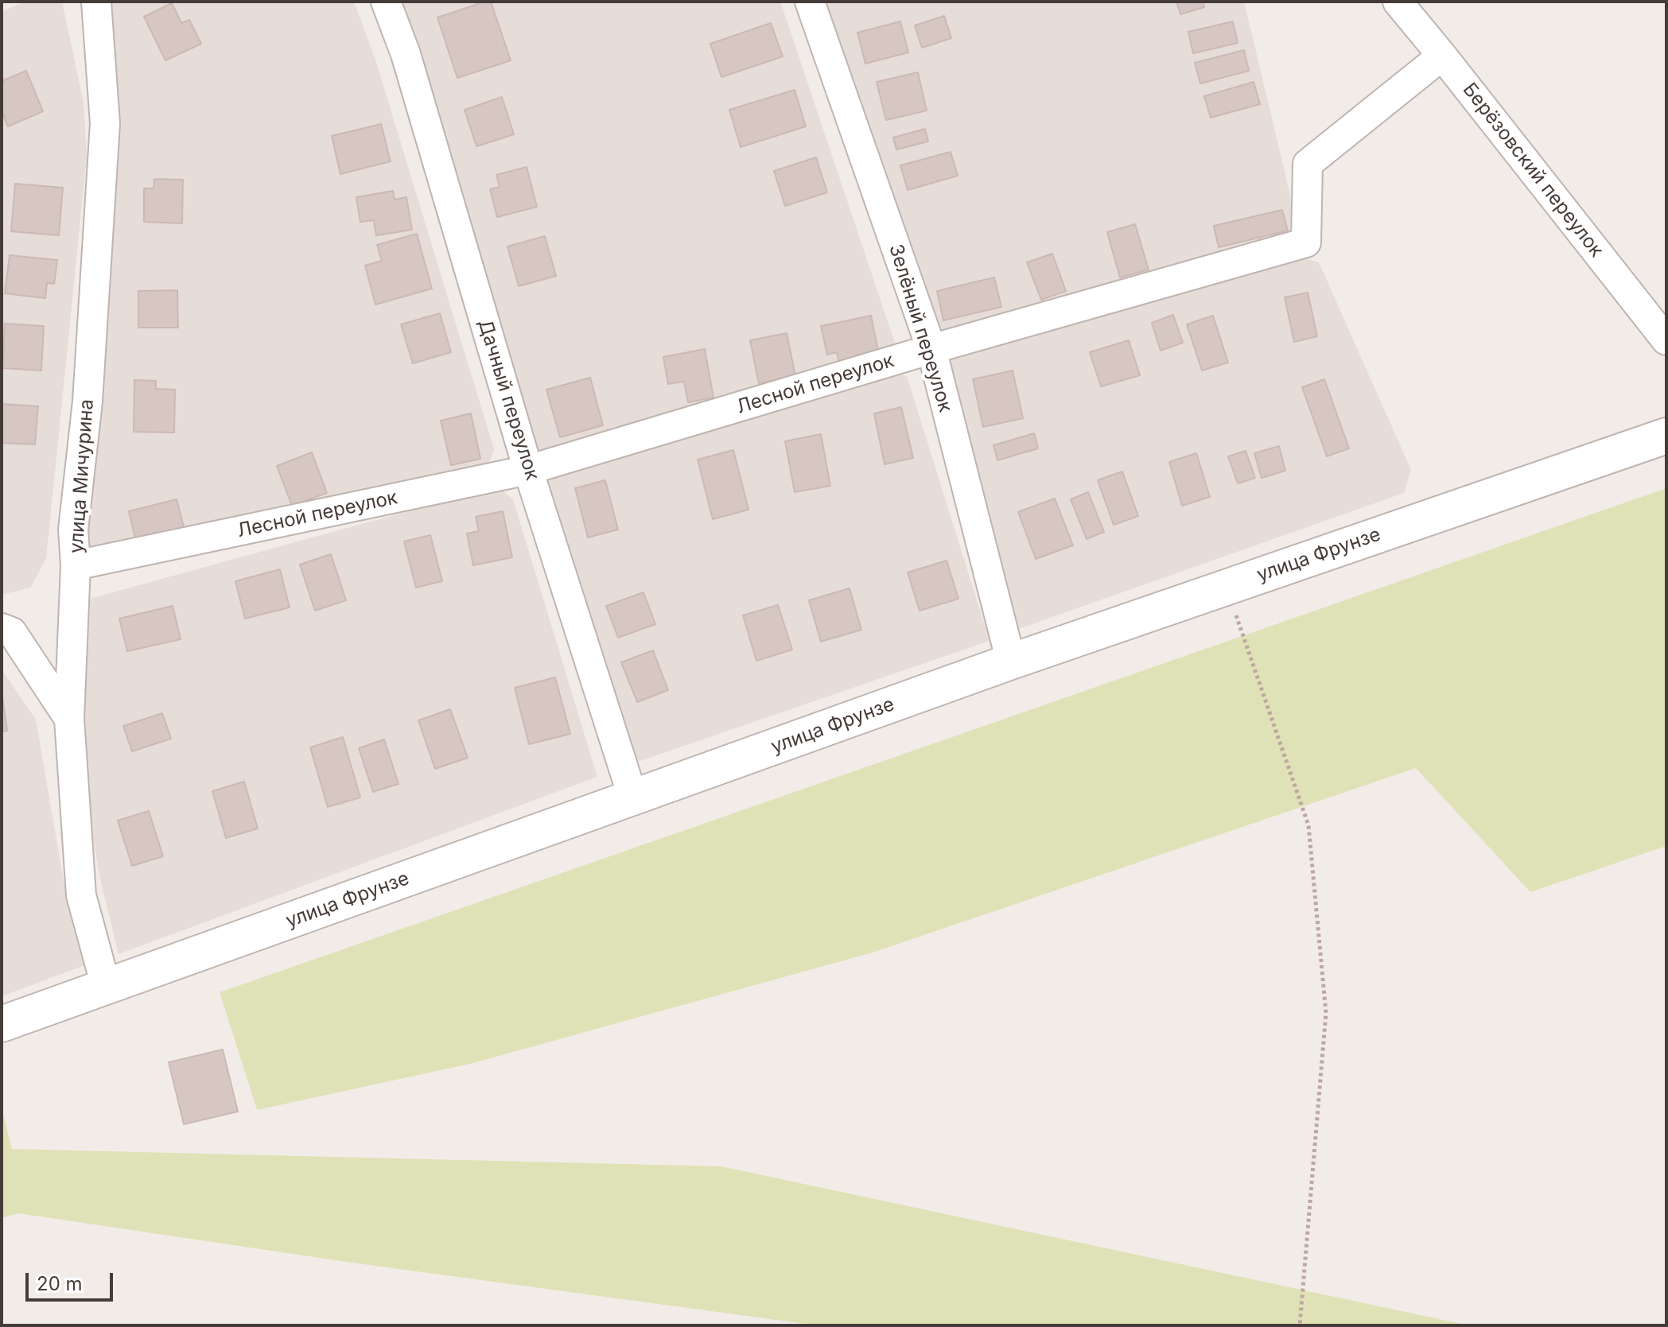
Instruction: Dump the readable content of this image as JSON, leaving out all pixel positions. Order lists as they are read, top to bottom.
{
  "streets": {
    "street": [
      "Берёзовский переулок",
      "Зелёный переулок",
      "Лесной переулок",
      "Дачный переулок",
      "улица Мичурина",
      "улица Фрунзе"
    ]
  },
  "crossings": [
    ["Берёзовский переулок", "Лесной переулок"],
    ["Зелёный переулок", "Лесной переулок"],
    ["Зелёный переулок", "улица Фрунзе"],
    ["Лесной переулок", "Дачный переулок"],
    ["Лесной переулок", "улица Мичурина"],
    ["Дачный переулок", "улица Фрунзе"],
    ["улица Мичурина", "улица Фрунзе"]
  ],
  "scale_bar": "20 m"
}
